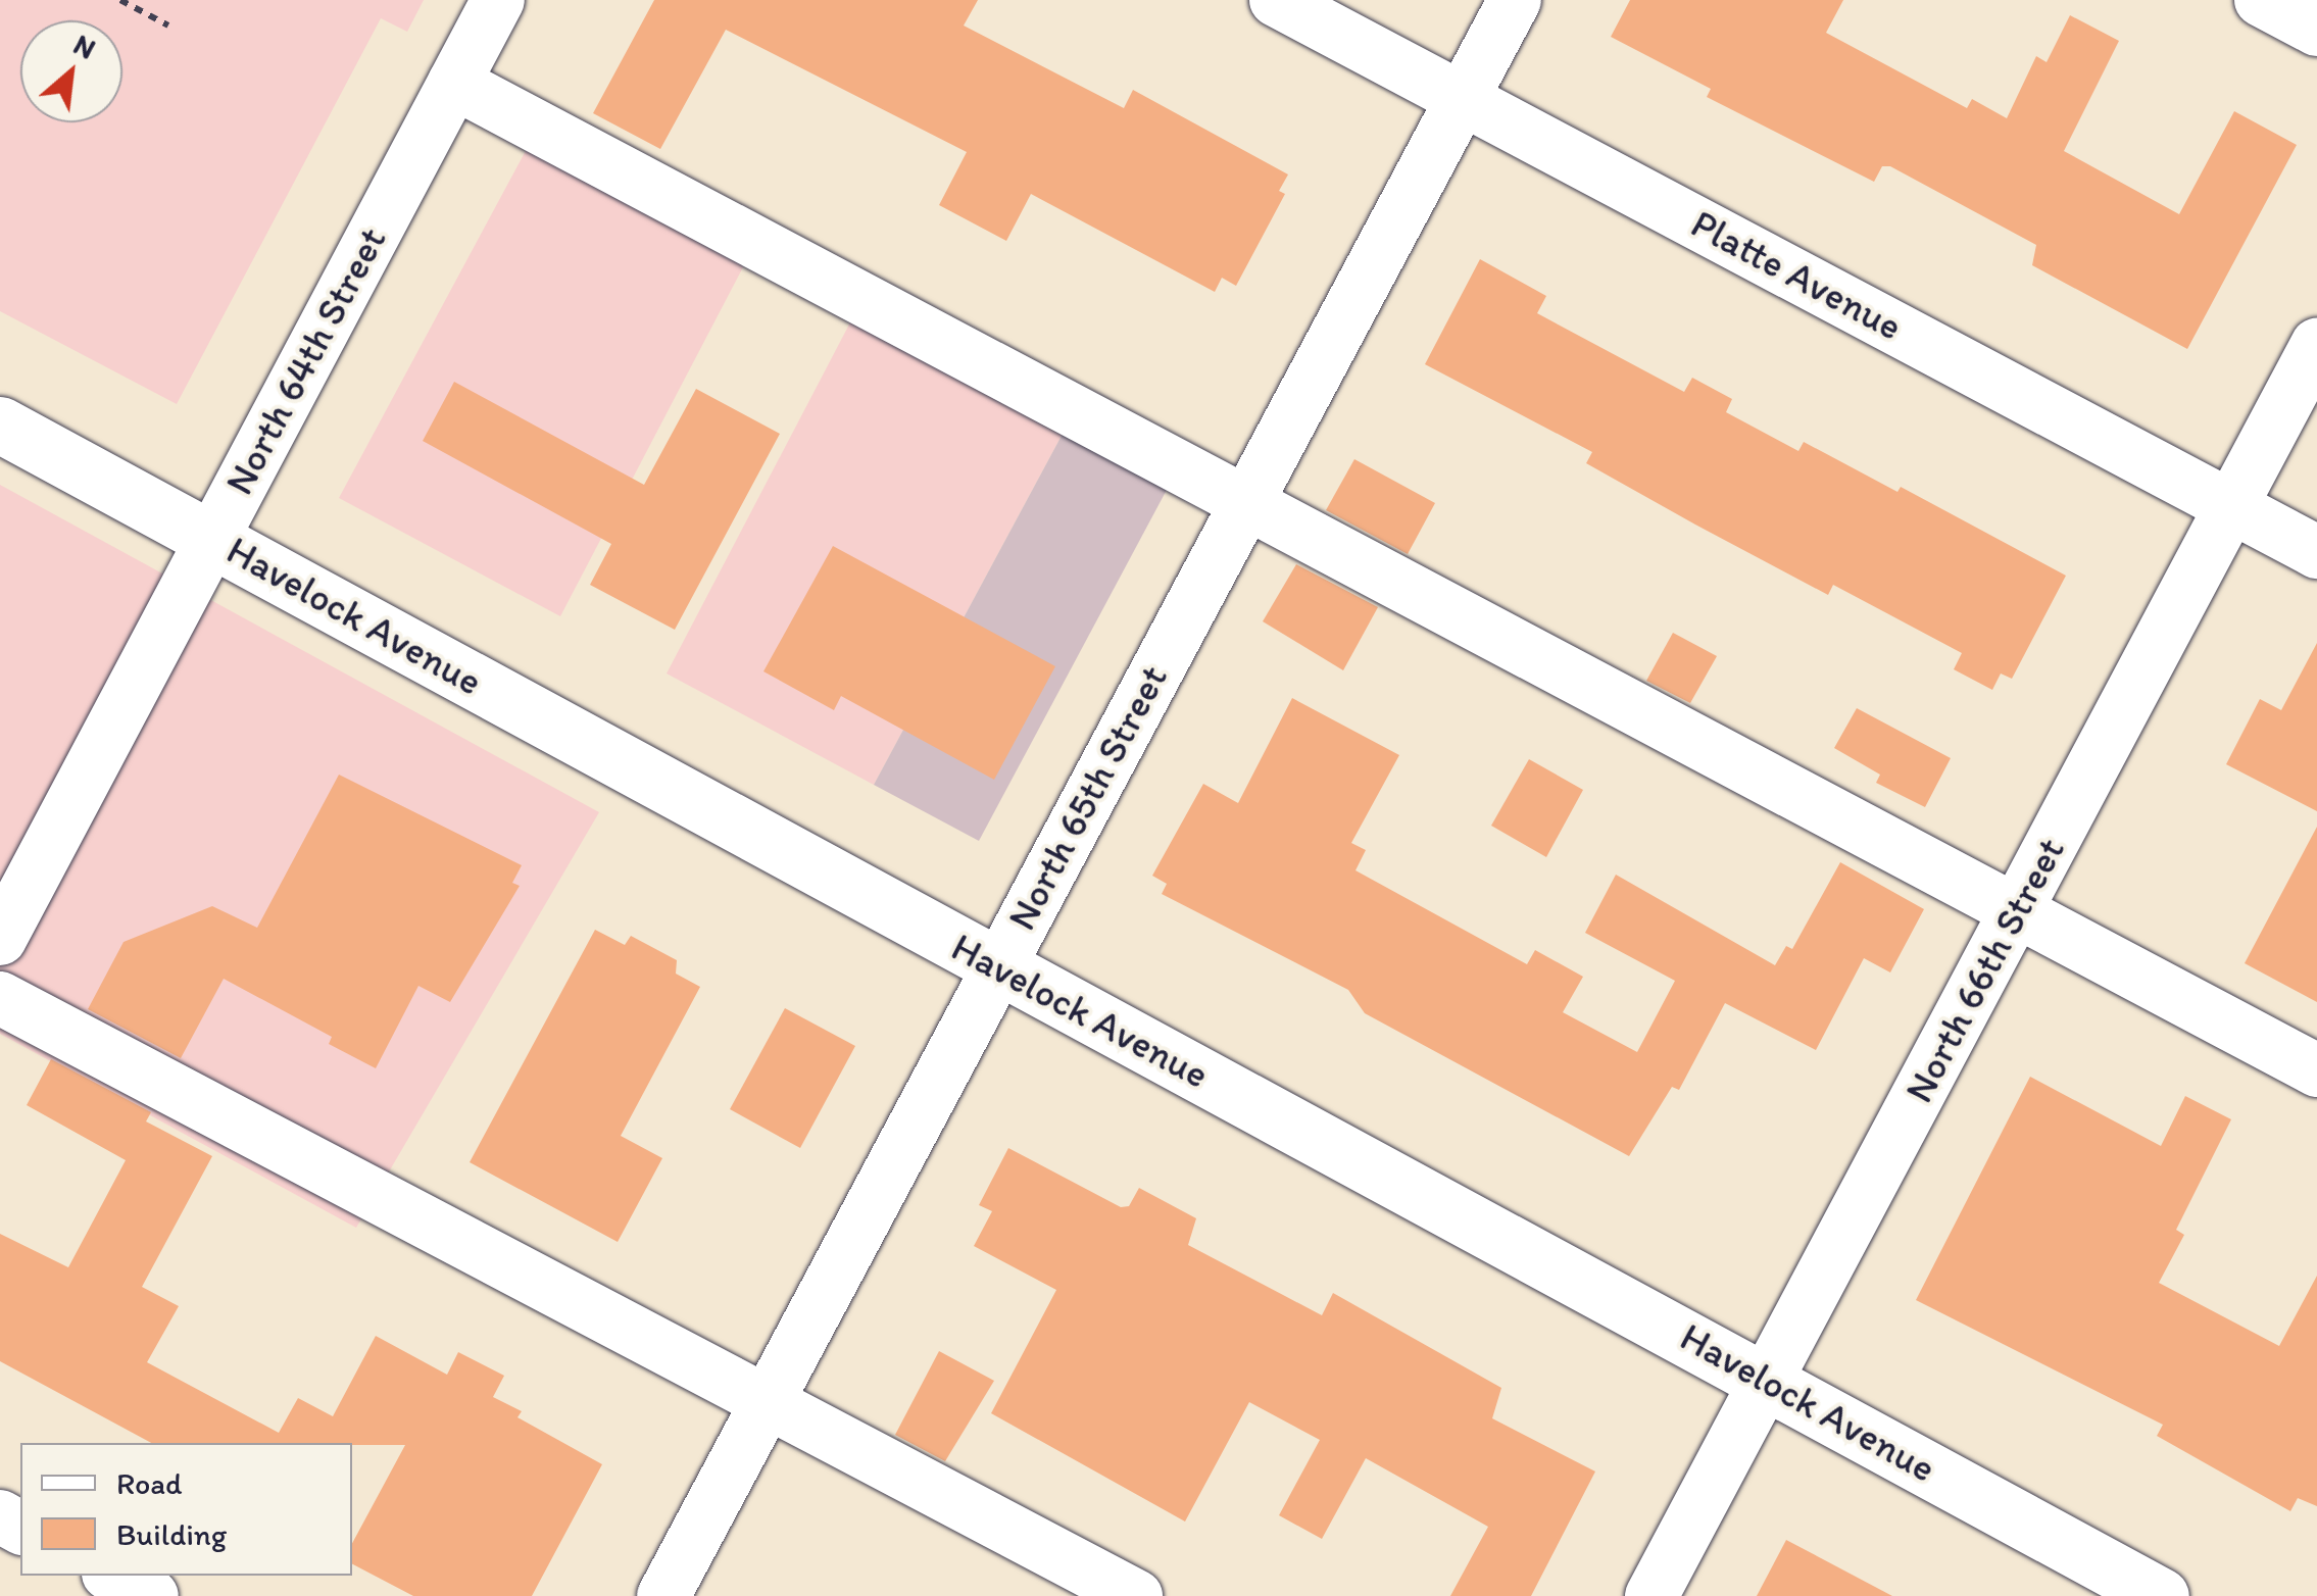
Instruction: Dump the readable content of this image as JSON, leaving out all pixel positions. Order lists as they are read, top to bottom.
{
  "streets": {
    "main road": ["Havelock Avenue"],
    "street": [
      "Platte Avenue",
      "North 64th Street",
      "North 65th Street",
      "North 66th Street"
    ]
  },
  "crossings": [
    ["Platte Avenue", "North 65th Street"],
    ["Platte Avenue", "North 66th Street"],
    ["North 64th Street", "Havelock Avenue"],
    ["Havelock Avenue", "North 65th Street"],
    ["Havelock Avenue", "North 66th Street"]
  ],
  "legend": ["Road", "Building"],
  "north": "top right"
}
